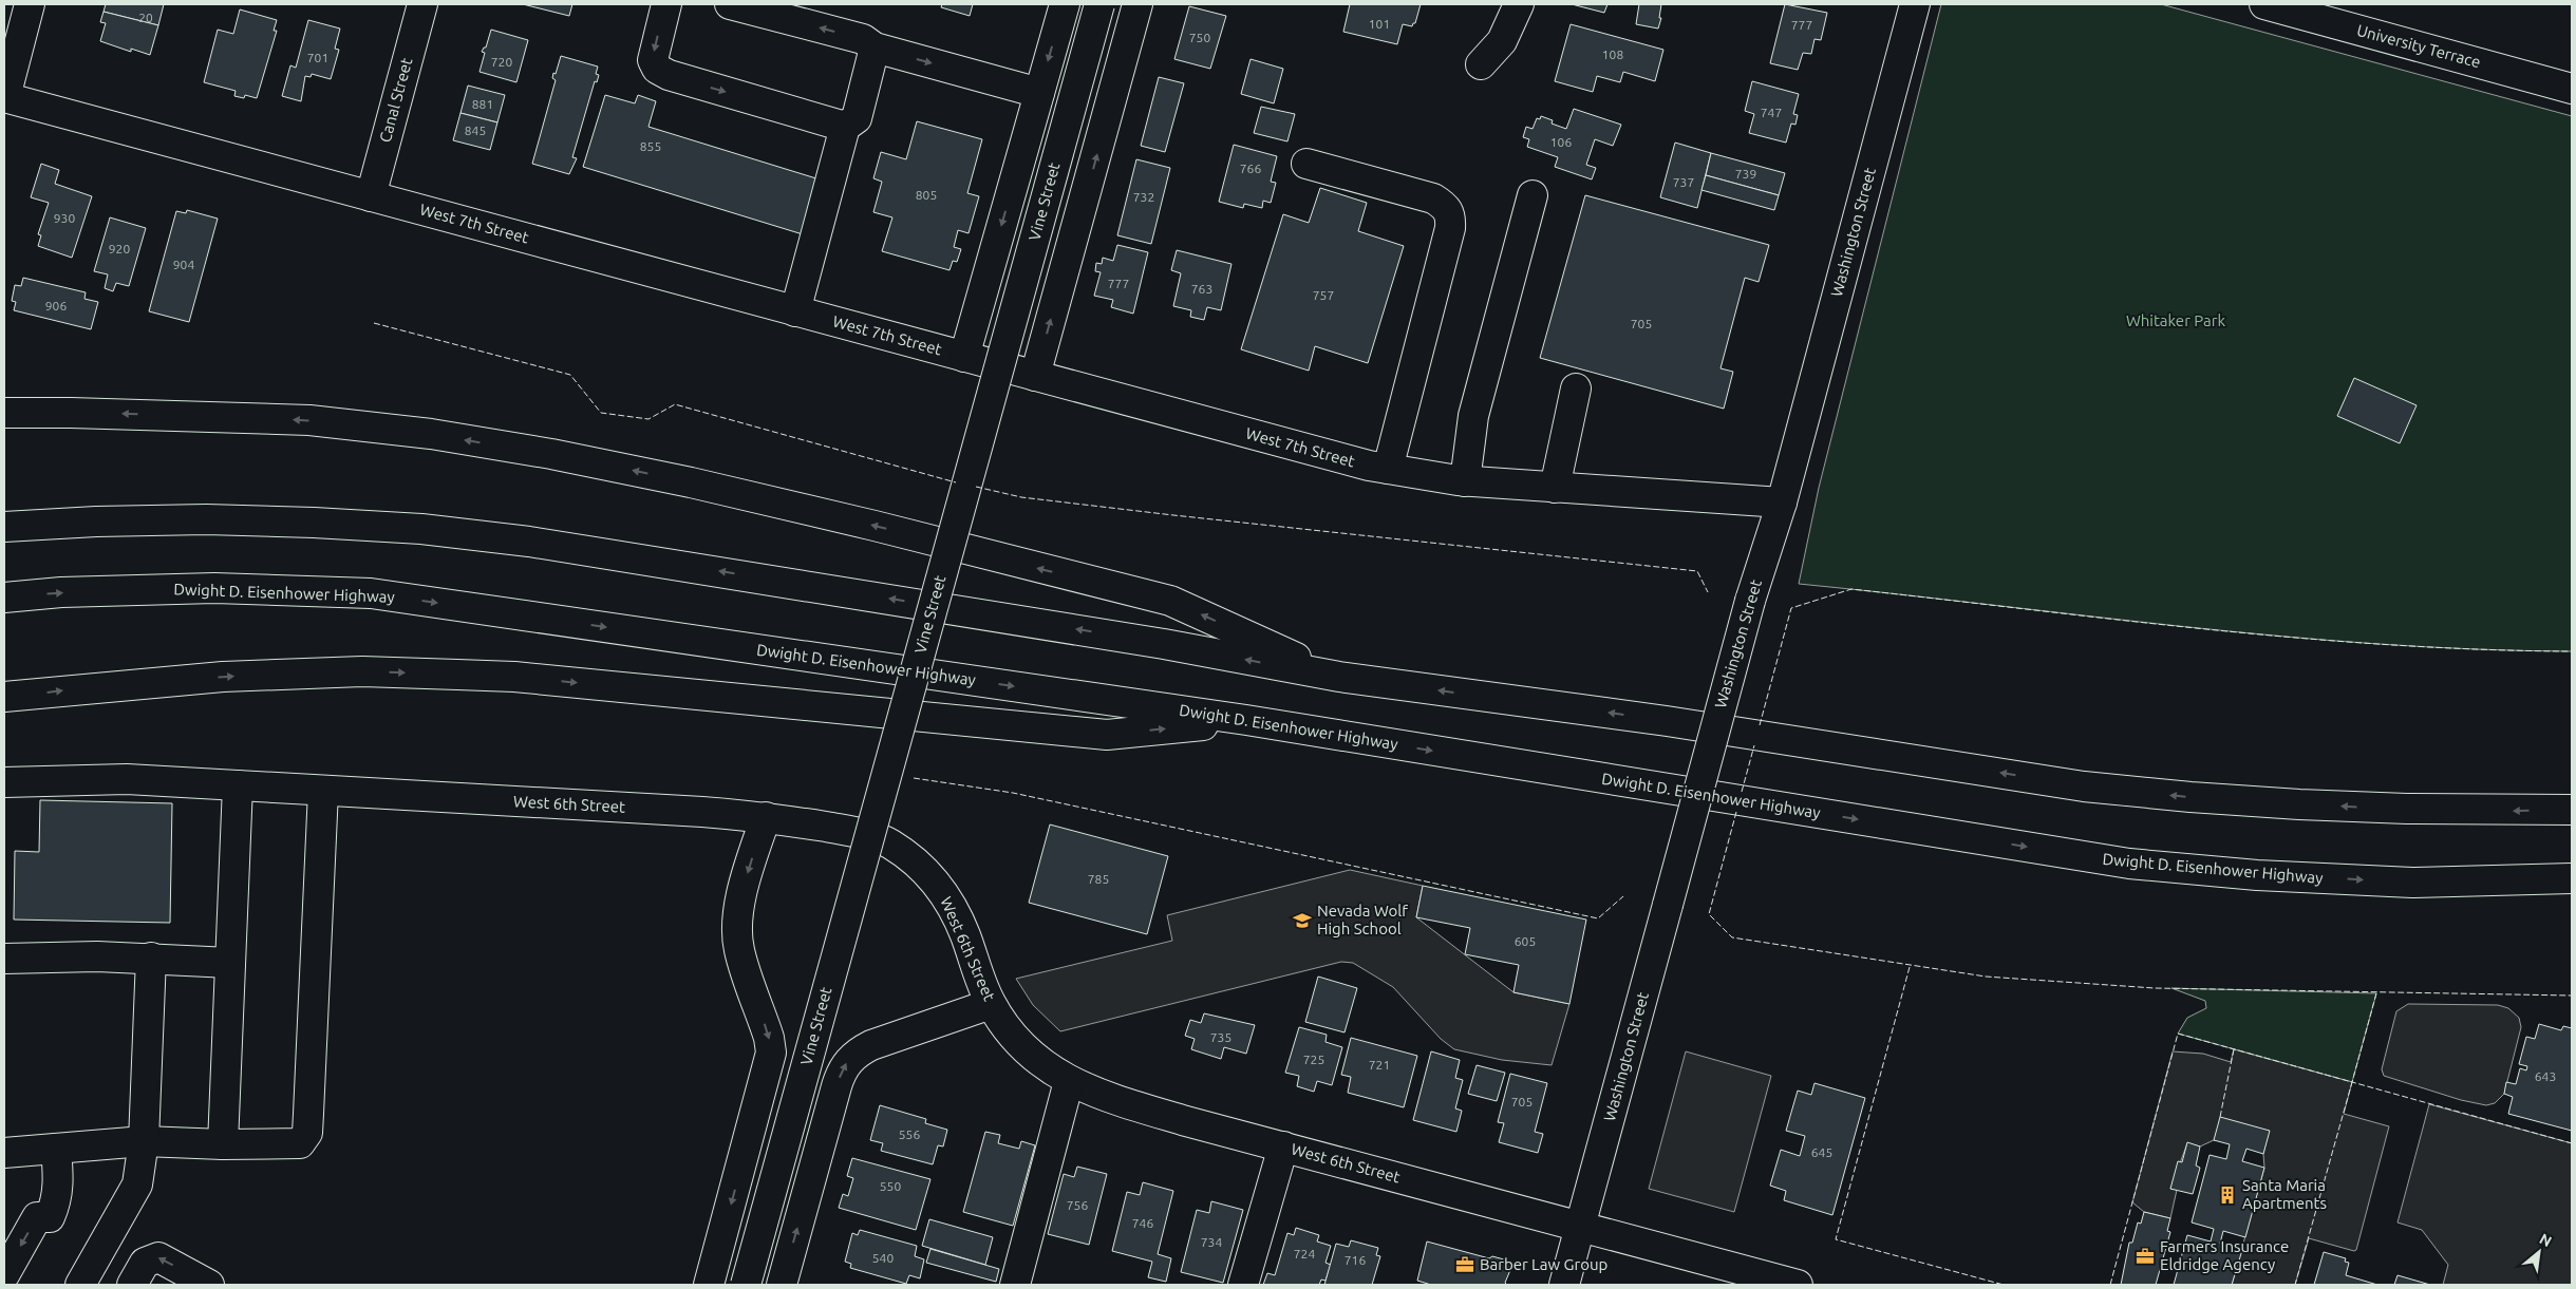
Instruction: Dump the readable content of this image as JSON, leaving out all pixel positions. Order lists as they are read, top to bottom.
{
  "streets": {
    "main road": [
      "University Terrace",
      "Canal Street",
      "Vine Street",
      "West 7th Street",
      "Washington Street",
      "Dwight D. Eisenhower Highway",
      "West 6th Street"
    ]
  },
  "crossings": [
    ["Canal Street", "West 7th Street"],
    ["West 7th Street", "Washington Street"],
    ["Washington Street", "West 6th Street"]
  ],
  "parks": ["Whitaker Park"],
  "places": {
    "school or university": ["Nevada Wolf High School"],
    "building": ["Santa Maria Apartments"],
    "office": ["Farmers Insurance Eldridge Agency", "Barber Law Group"]
  },
  "house_numbers": [
    "20",
    "101",
    "777",
    "750",
    "108",
    "701",
    "720",
    "881",
    "747",
    "845",
    "106",
    "855",
    "766",
    "739",
    "737",
    "805",
    "732",
    "930",
    "920",
    "904",
    "777",
    "763",
    "757",
    "906",
    "705",
    "785",
    "605",
    "735",
    "725",
    "721",
    "643",
    "705",
    "556",
    "645",
    "550",
    "756",
    "746",
    "734",
    "724",
    "540",
    "716"
  ],
  "north": "top right"
}
